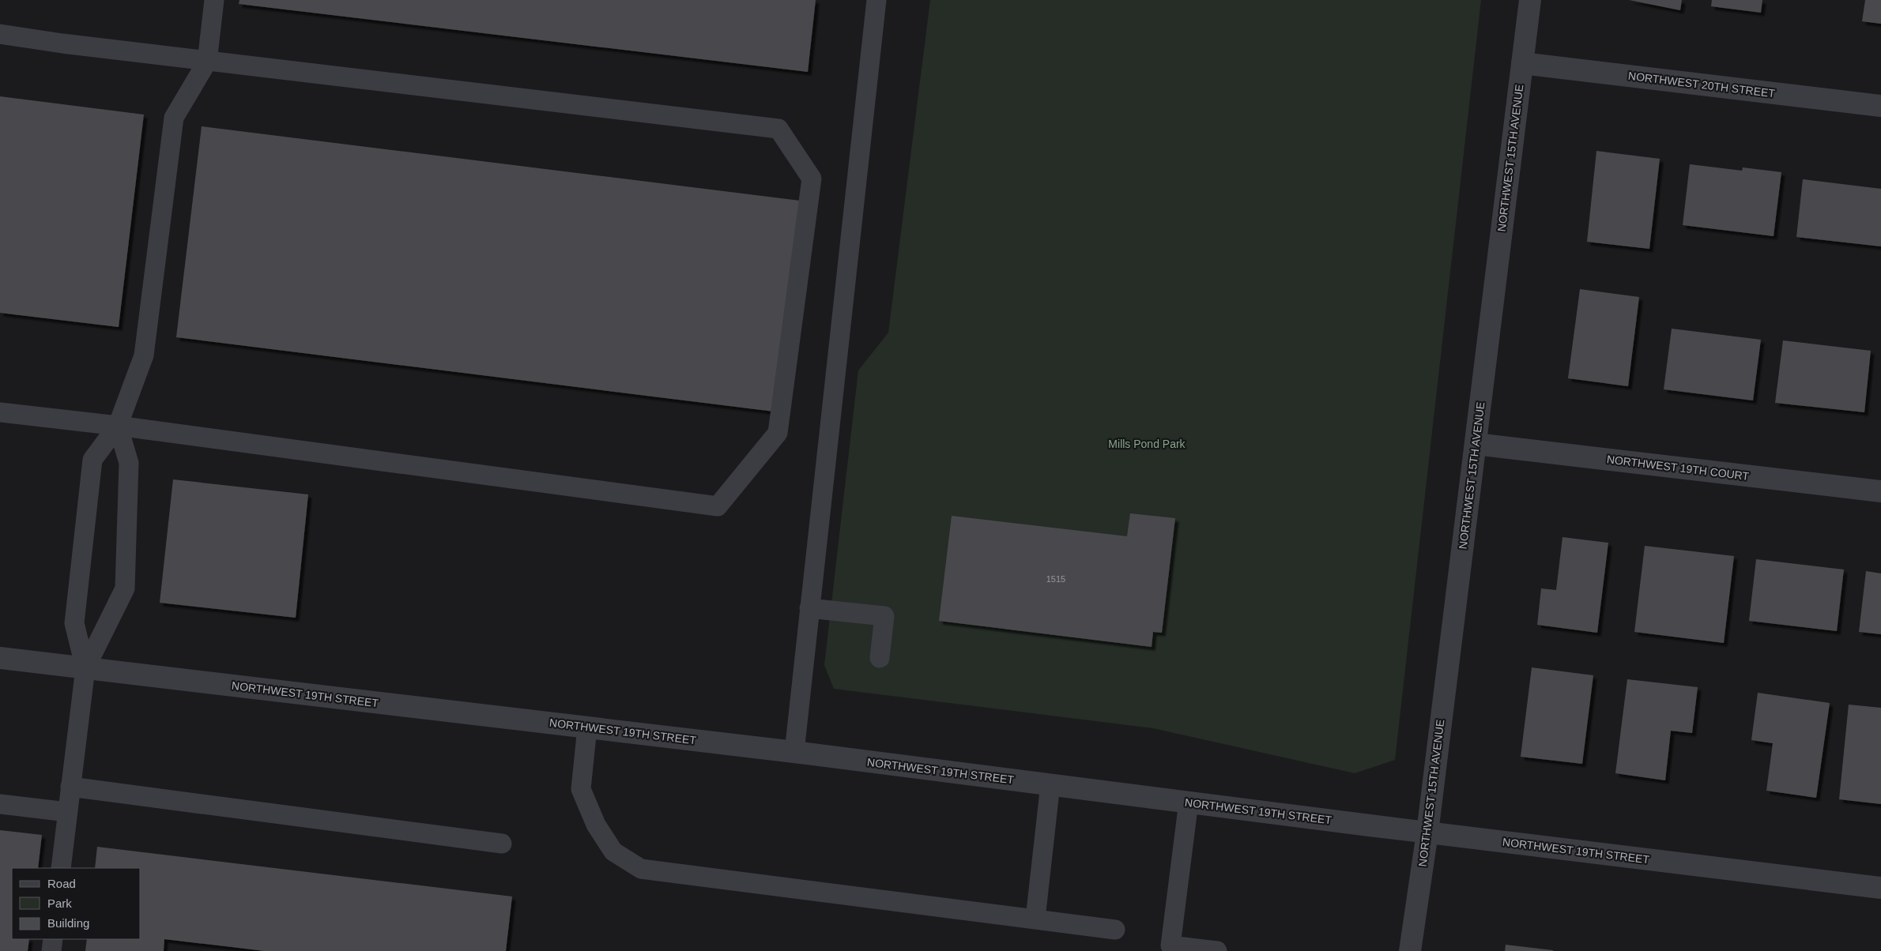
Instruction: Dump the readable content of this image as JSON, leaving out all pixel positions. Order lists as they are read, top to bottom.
{
  "streets": {
    "street": [
      "NORTHWEST 20TH STREET",
      "NORTHWEST 15TH AVENUE",
      "NORTHWEST 19TH COURT",
      "NORTHWEST 19TH STREET"
    ]
  },
  "crossings": [
    ["NORTHWEST 20TH STREET", "NORTHWEST 15TH AVENUE"],
    ["NORTHWEST 15TH AVENUE", "NORTHWEST 19TH COURT"],
    ["NORTHWEST 15TH AVENUE", "NORTHWEST 19TH STREET"]
  ],
  "parks": ["Mills Pond Park"],
  "house_numbers": ["1515"],
  "legend": ["Road", "Park", "Building"]
}
